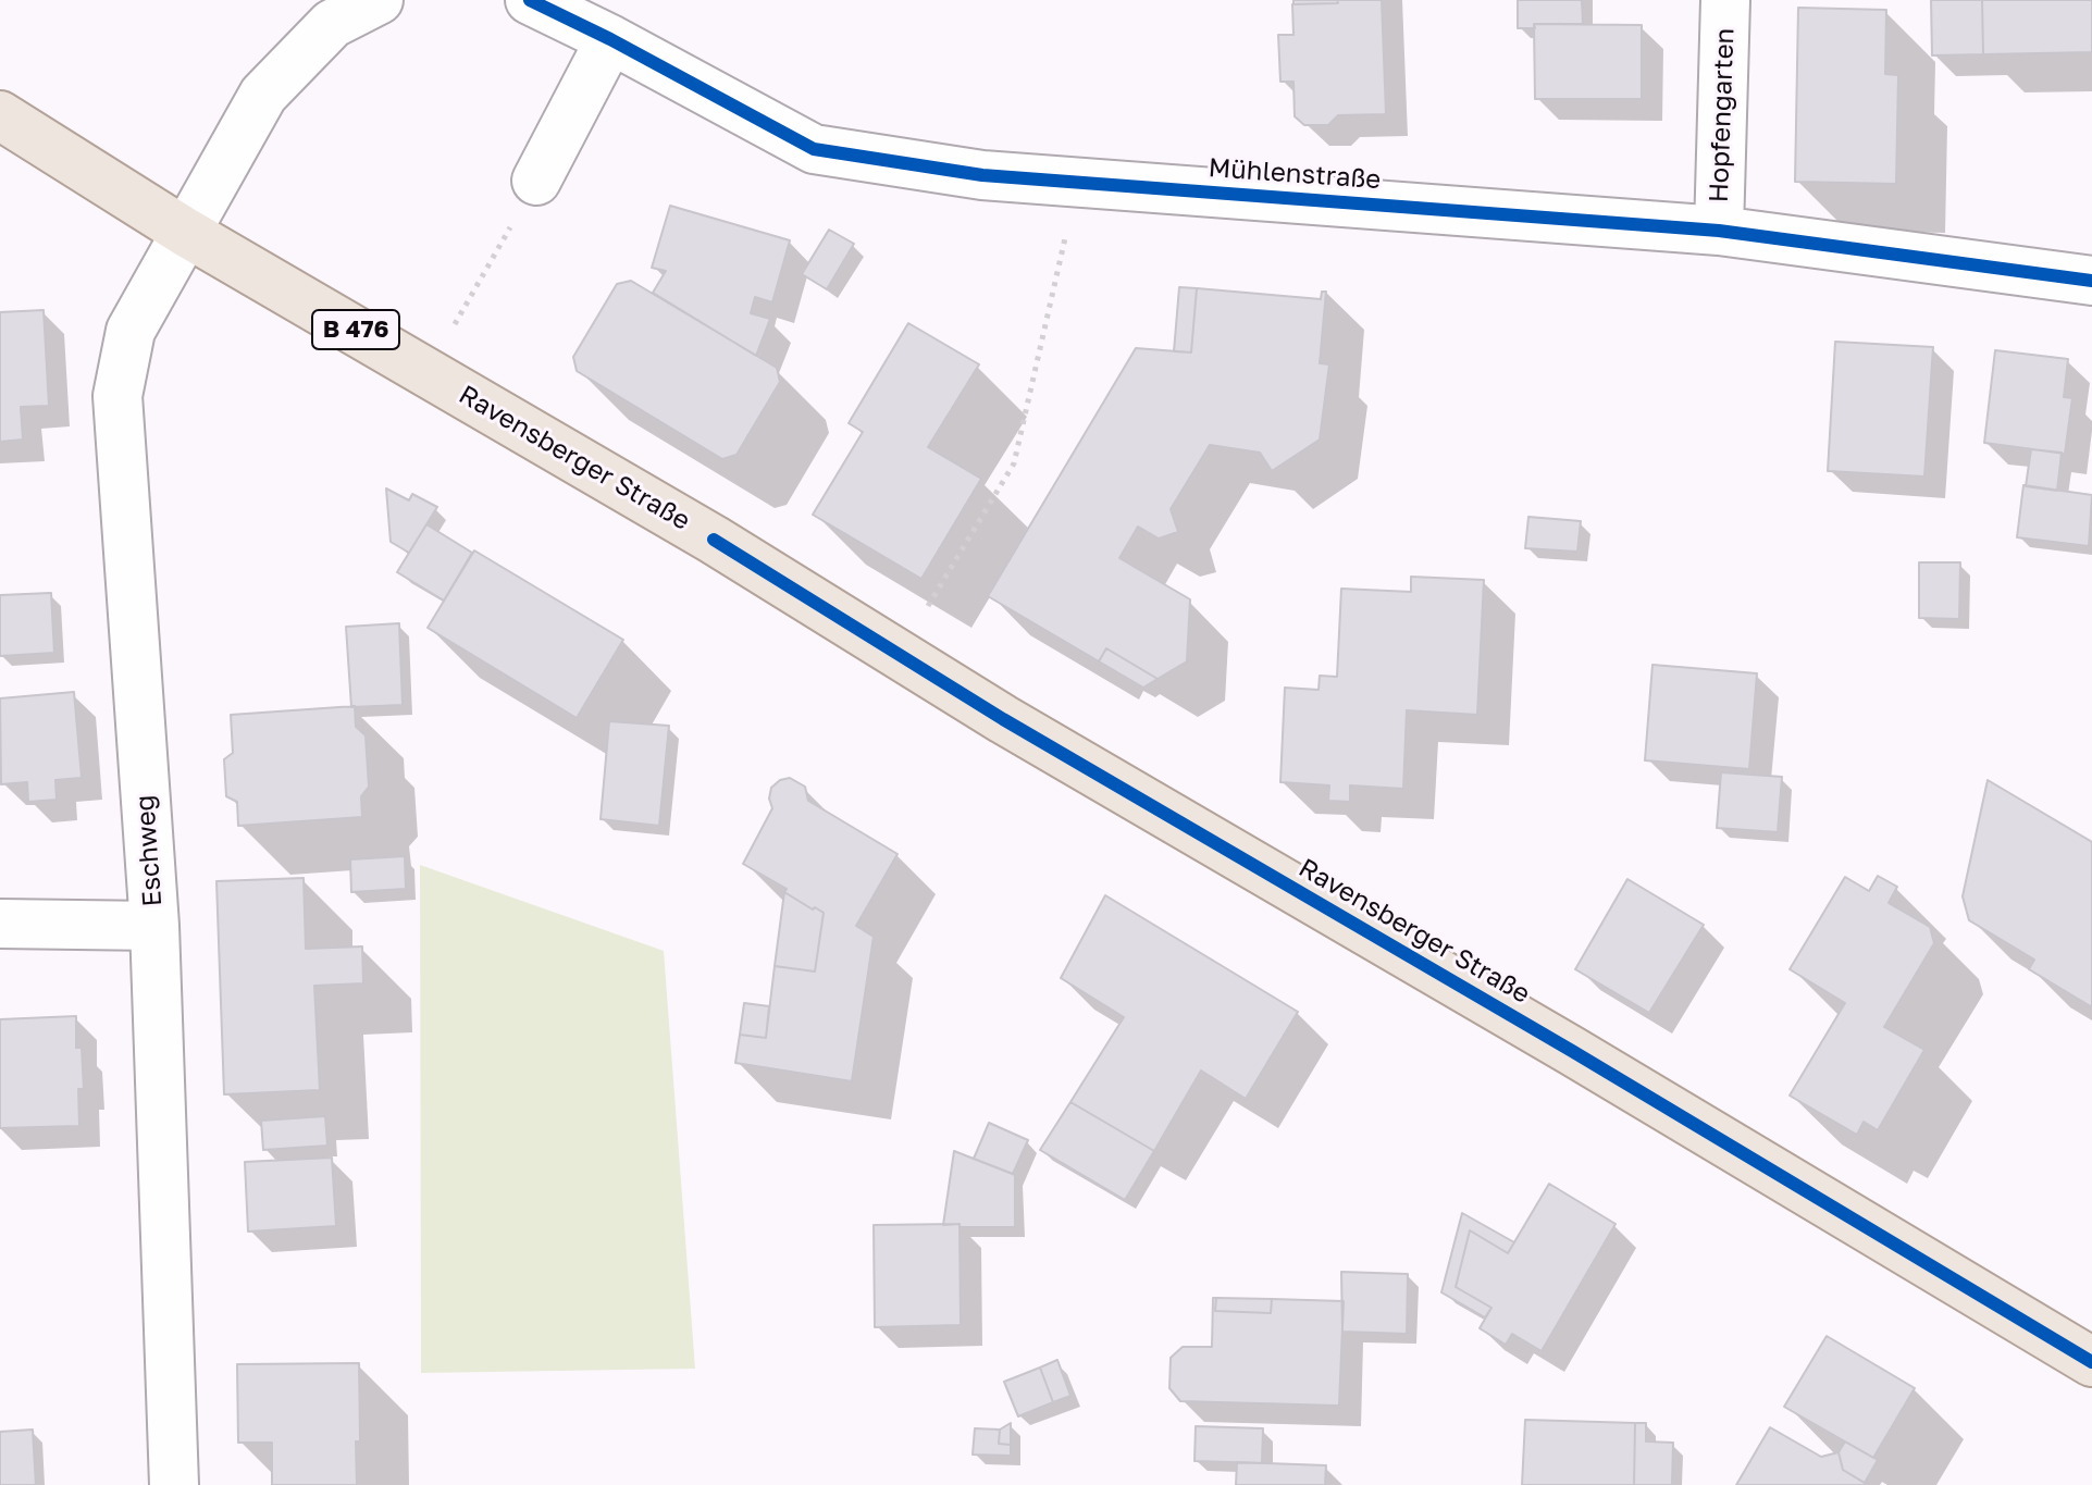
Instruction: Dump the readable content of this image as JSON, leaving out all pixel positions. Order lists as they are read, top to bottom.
{
  "streets": {
    "main road": ["B 476", "Ravensberger Straße"],
    "street": ["Hopfengarten", "Mühlenstraße", "Eschweg"]
  },
  "crossings": [
    ["Hopfengarten", "Mühlenstraße"],
    ["Ravensberger Straße", "Eschweg"]
  ]
}
